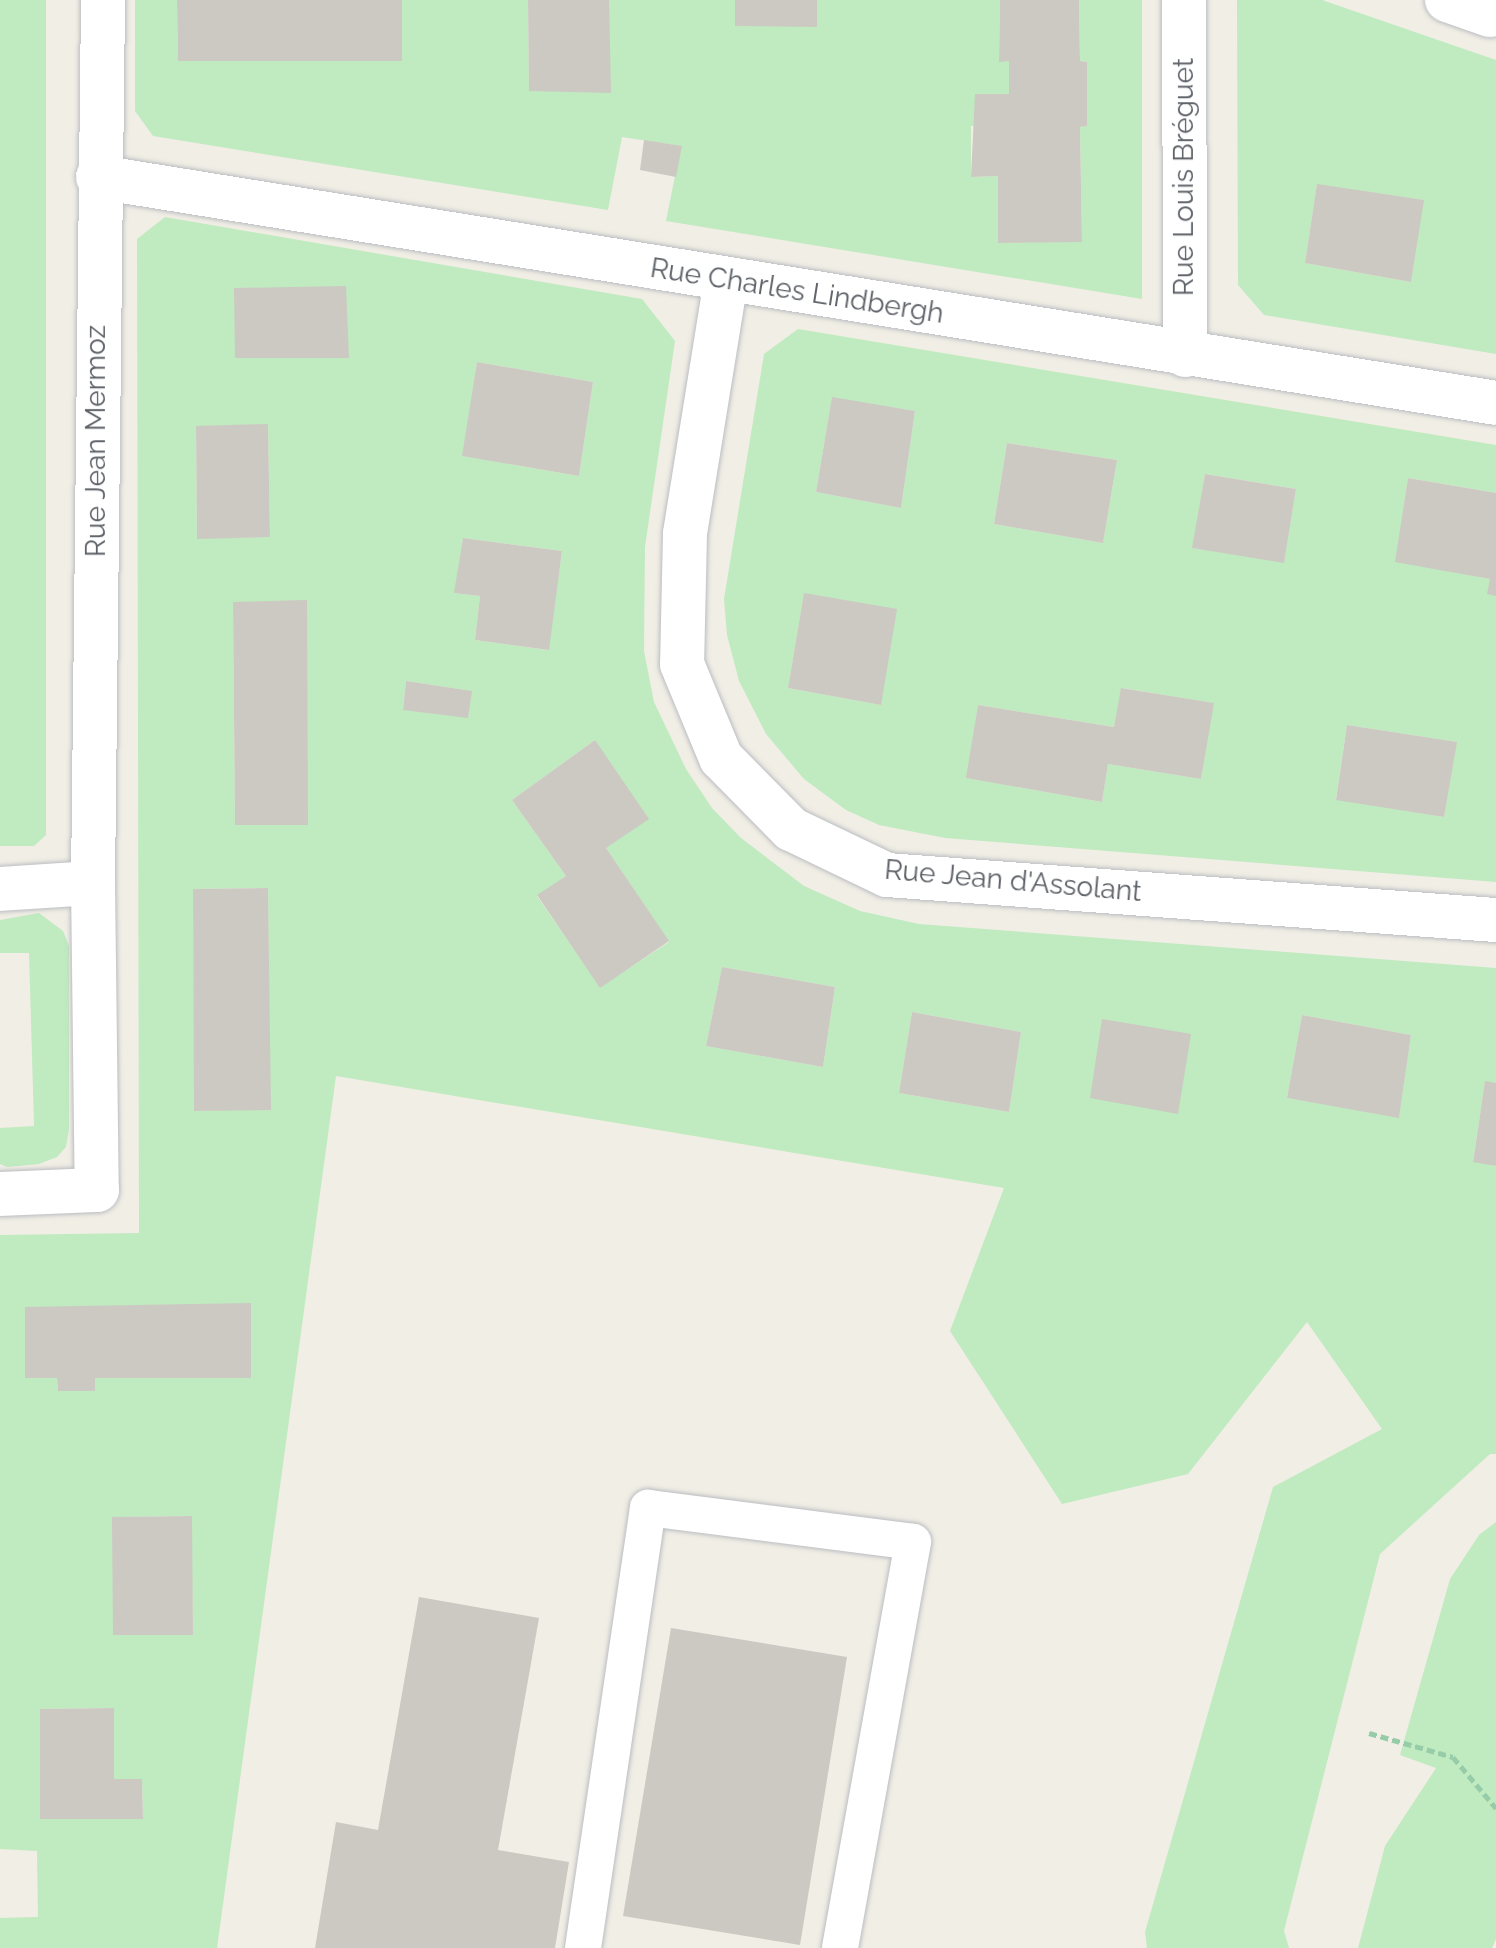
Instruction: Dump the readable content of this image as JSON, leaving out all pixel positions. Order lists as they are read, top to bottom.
{
  "streets": {
    "street": [
      "Rue Louis Bréguet",
      "Rue Charles Lindbergh",
      "Rue Jean Mermoz",
      "Rue Jean d'Assolant"
    ]
  },
  "crossings": [
    ["Rue Louis Bréguet", "Rue Charles Lindbergh"],
    ["Rue Charles Lindbergh", "Rue Jean Mermoz"],
    ["Rue Charles Lindbergh", "Rue Jean d'Assolant"]
  ]
}
